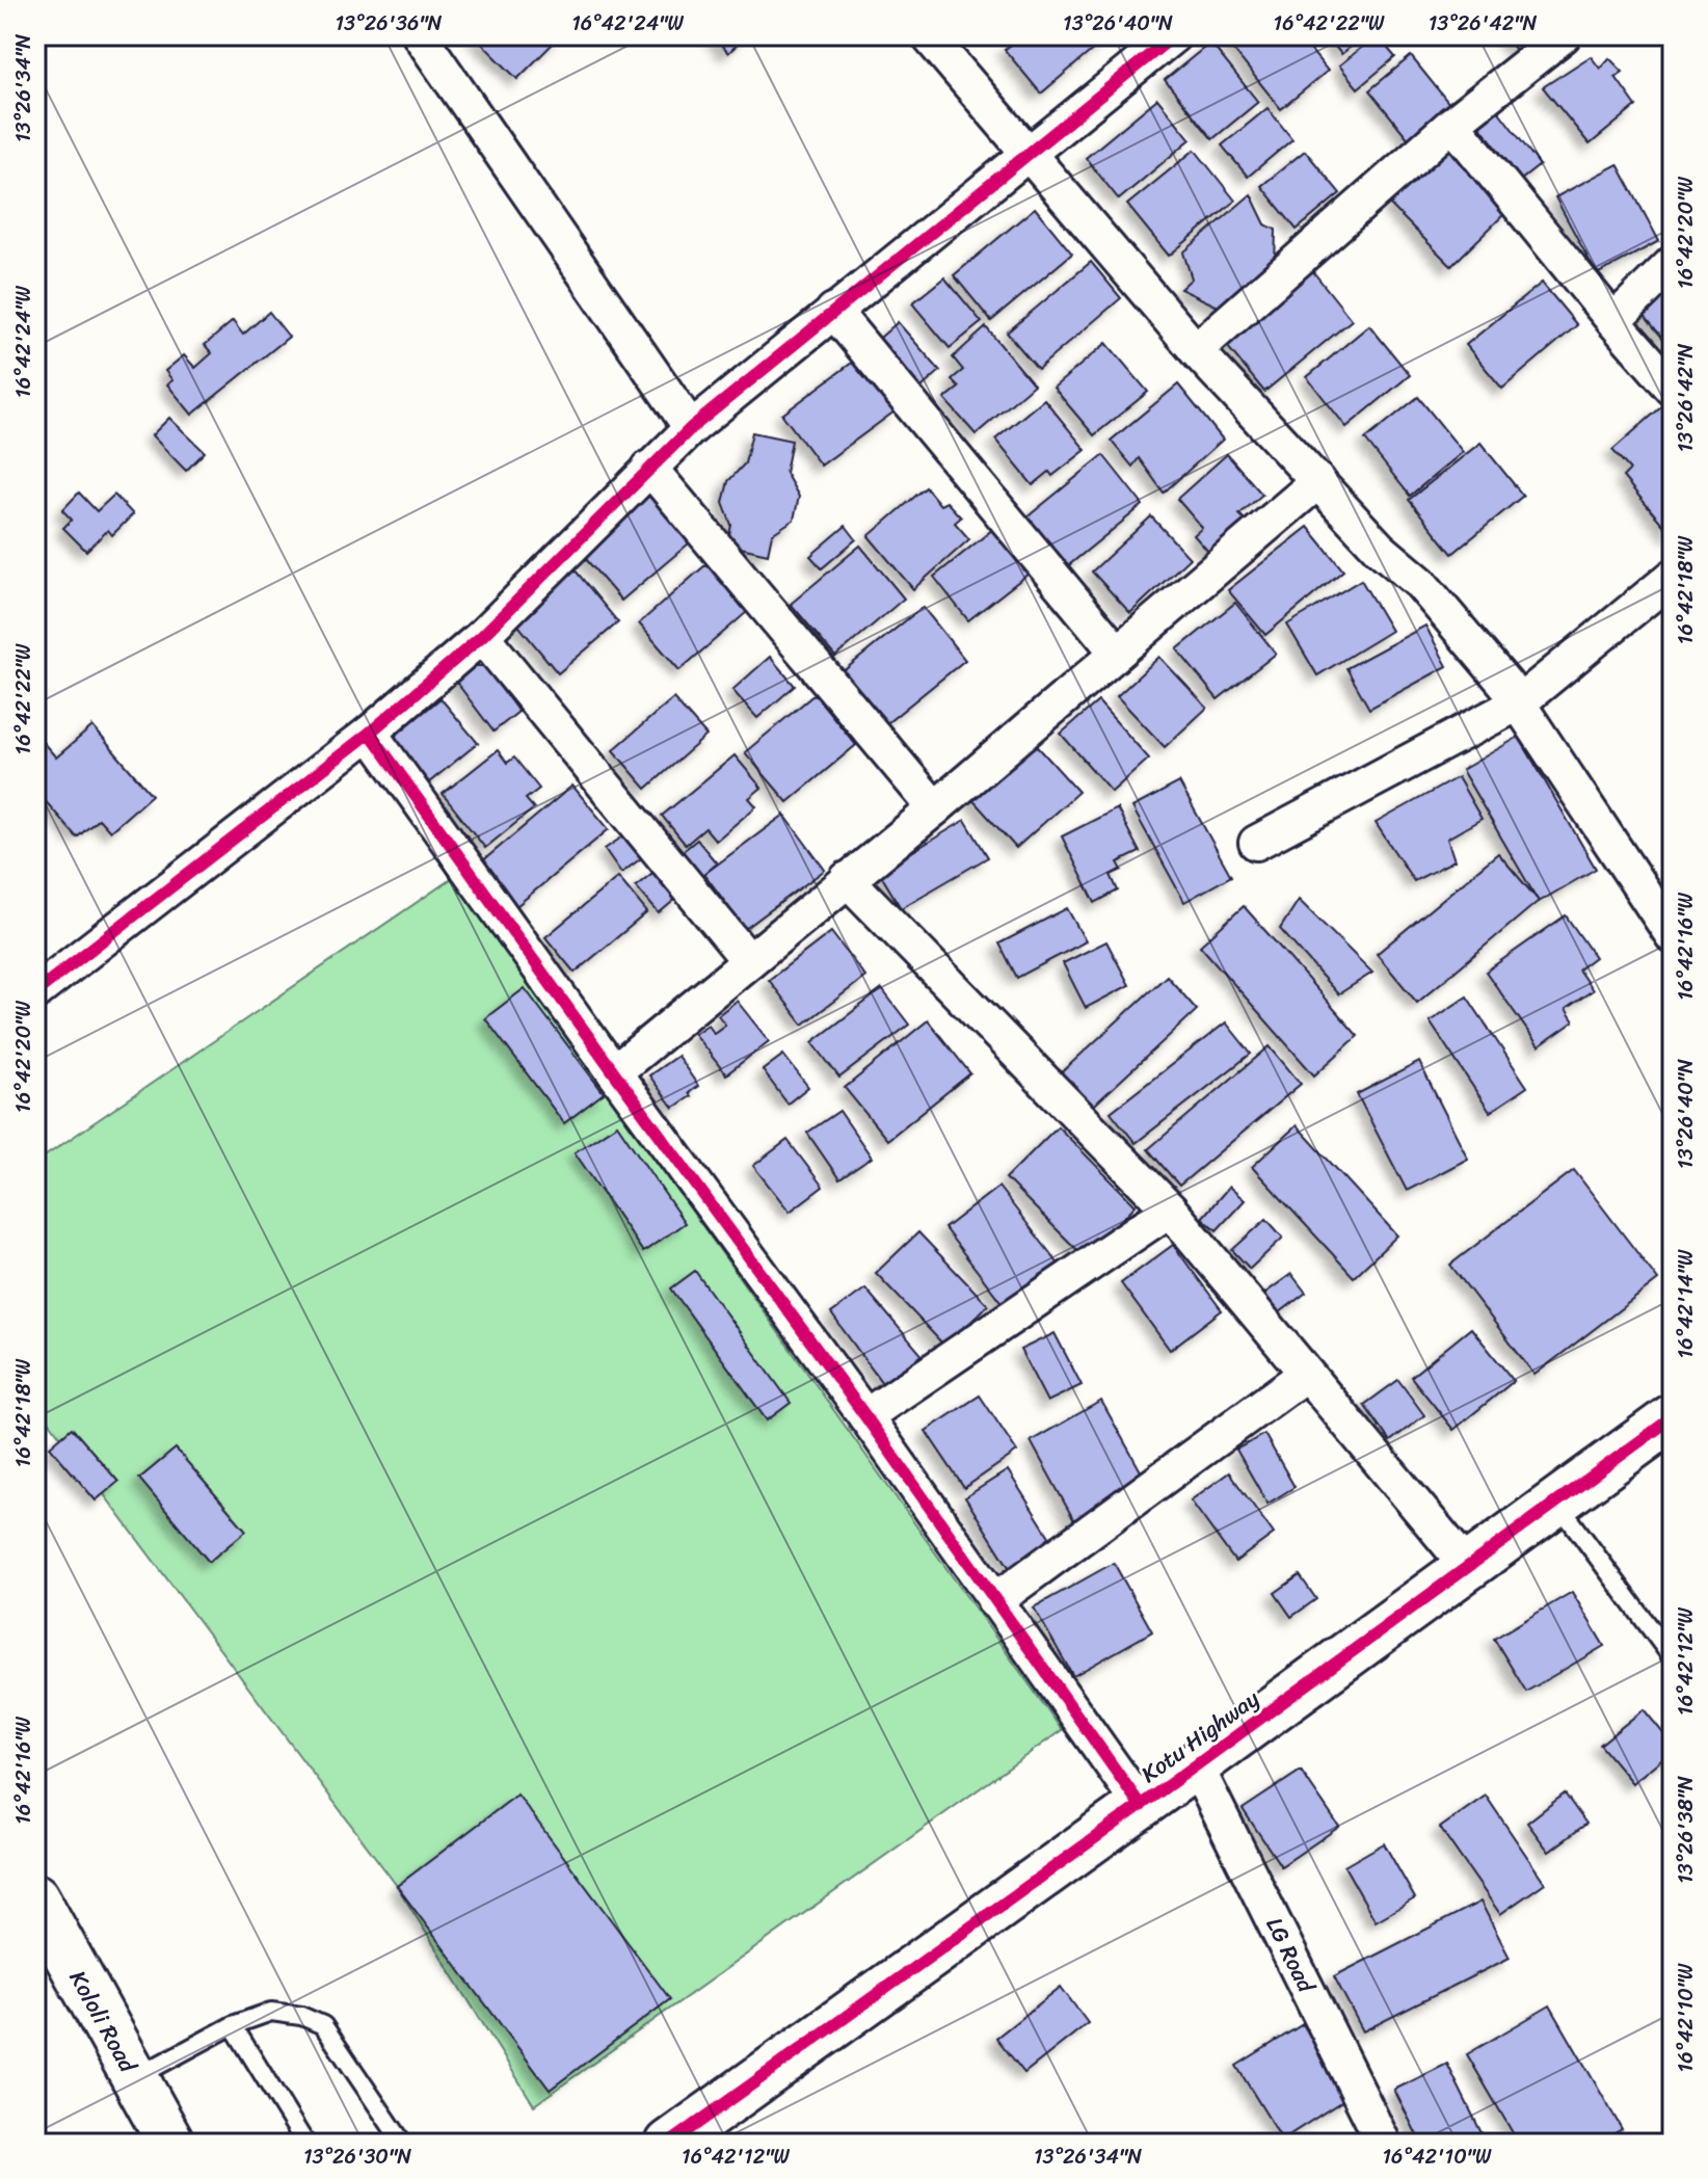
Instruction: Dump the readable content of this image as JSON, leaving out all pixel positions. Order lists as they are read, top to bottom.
{
  "streets": {
    "street": ["Kotu Highway", "LG Road", "Kololi Road"]
  },
  "crossings": [
    ["Kotu Highway", "LG Road"]
  ],
  "coordinates": [
    "13°26'36\"N",
    "16°42'24\"W",
    "13°26'40\"N",
    "16°42'22\"W",
    "13°26'42\"N",
    "13°26'34\"N",
    "16°42'20\"W",
    "16°42'18\"W",
    "16°42'16\"W",
    "16°42'14\"W",
    "16°42'12\"W",
    "13°26'38\"N",
    "16°42'10\"W",
    "13°26'30\"N"
  ]
}
